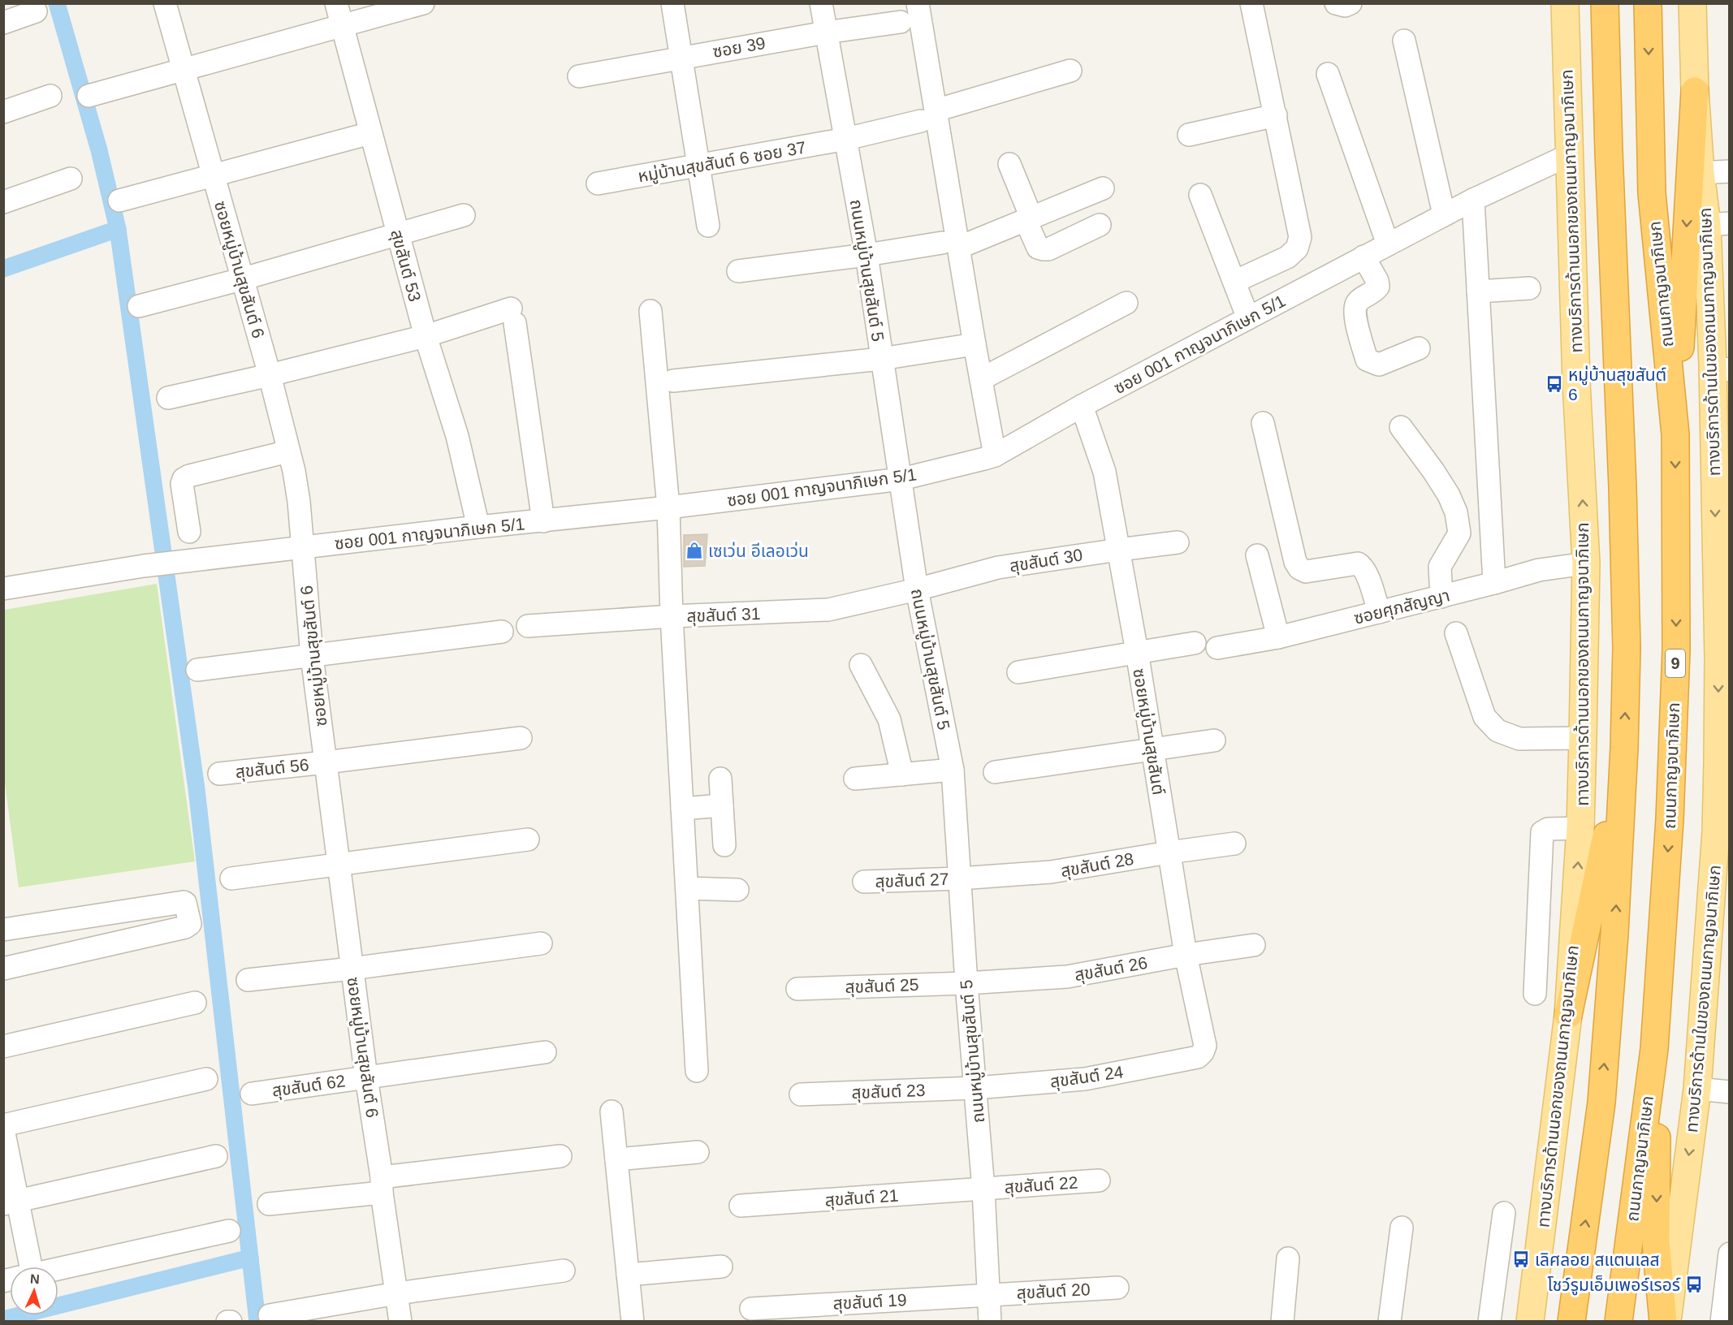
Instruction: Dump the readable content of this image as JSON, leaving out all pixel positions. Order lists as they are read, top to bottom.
{
  "streets": {
    "highway": ["ถนนกาญจนาภิเษก", "9"],
    "main road": ["ทางบริการด้านนอกของถนนกาญจนาภิเษก", "ทางบริการด้านในของถนนกาญจนาภิเษก"],
    "street": [
      "ซอย 39",
      "หมู่บ้านสุขสันต์ 6 ซอย 37",
      "สุขสันต์ 53",
      "ซอยหมู่บ้านสุขสันต์ 6",
      "ถนนหมู่บ้านสุขสันต์ 5",
      "ซอย 001 กาญจนาภิเษก 5/1",
      "สุขสันต์ 30",
      "ซอยศุภสัญญา",
      "สุขสันต์ 31",
      "ซอยหมู่บ้านสุขสันต์",
      "สุขสันต์ 56",
      "สุขสันต์ 28",
      "สุขสันต์ 27",
      "สุขสันต์ 26",
      "สุขสันต์ 25",
      "สุขสันต์ 24",
      "สุขสันต์ 62",
      "สุขสันต์ 23",
      "สุขสันต์ 22",
      "สุขสันต์ 21",
      "สุขสันต์ 20",
      "สุขสันต์ 19"
    ]
  },
  "crossings": [
    ["ซอย 39", "ถนนหมู่บ้านสุขสันต์ 5"],
    ["หมู่บ้านสุขสันต์ 6 ซอย 37", "ถนนหมู่บ้านสุขสันต์ 5"],
    ["ทางบริการด้านนอกของถนนกาญจนาภิเษก", "ซอย 001 กาญจนาภิเษก 5/1"],
    ["ทางบริการด้านนอกของถนนกาญจนาภิเษก", "ซอยศุภสัญญา"],
    ["สุขสันต์ 53", "ซอย 001 กาญจนาภิเษก 5/1"],
    ["ซอยหมู่บ้านสุขสันต์ 6", "ซอย 001 กาญจนาภิเษก 5/1"],
    ["ซอยหมู่บ้านสุขสันต์ 6", "สุขสันต์ 56"],
    ["ซอยหมู่บ้านสุขสันต์ 6", "สุขสันต์ 62"],
    ["ถนนหมู่บ้านสุขสันต์ 5", "ซอย 001 กาญจนาภิเษก 5/1"],
    ["ถนนหมู่บ้านสุขสันต์ 5", "สุขสันต์ 30"],
    ["ถนนหมู่บ้านสุขสันต์ 5", "สุขสันต์ 31"],
    ["ถนนหมู่บ้านสุขสันต์ 5", "สุขสันต์ 28"],
    ["ถนนหมู่บ้านสุขสันต์ 5", "สุขสันต์ 27"],
    ["ถนนหมู่บ้านสุขสันต์ 5", "สุขสันต์ 26"],
    ["ถนนหมู่บ้านสุขสันต์ 5", "สุขสันต์ 25"],
    ["ถนนหมู่บ้านสุขสันต์ 5", "สุขสันต์ 24"],
    ["ถนนหมู่บ้านสุขสันต์ 5", "สุขสันต์ 23"],
    ["ถนนหมู่บ้านสุขสันต์ 5", "สุขสันต์ 22"],
    ["ถนนหมู่บ้านสุขสันต์ 5", "สุขสันต์ 21"],
    ["ถนนหมู่บ้านสุขสันต์ 5", "สุขสันต์ 20"],
    ["ถนนหมู่บ้านสุขสันต์ 5", "สุขสันต์ 19"],
    ["ซอย 001 กาญจนาภิเษก 5/1", "ซอยหมู่บ้านสุขสันต์"],
    ["สุขสันต์ 30", "สุขสันต์ 31"],
    ["สุขสันต์ 30", "ซอยหมู่บ้านสุขสันต์"],
    ["ซอยหมู่บ้านสุขสันต์", "สุขสันต์ 28"],
    ["ซอยหมู่บ้านสุขสันต์", "สุขสันต์ 26"],
    ["ซอยหมู่บ้านสุขสันต์", "สุขสันต์ 24"],
    ["สุขสันต์ 28", "สุขสันต์ 27"],
    ["สุขสันต์ 26", "สุขสันต์ 25"],
    ["สุขสันต์ 24", "สุขสันต์ 23"],
    ["สุขสันต์ 22", "สุขสันต์ 21"],
    ["สุขสันต์ 20", "สุขสันต์ 19"]
  ],
  "one_way": ["ทางบริการด้านนอกของถนนกาญจนาภิเษก"],
  "places": {
    "bus stop": ["หมู่บ้านสุขสันต์ 6", "เลิศลอย สแตนเลส", "โชว์รูมเอ็มเพอร์เรอร์"],
    "shop": ["เซเว่น อีเลอเว่น"]
  },
  "north": "top"
}
